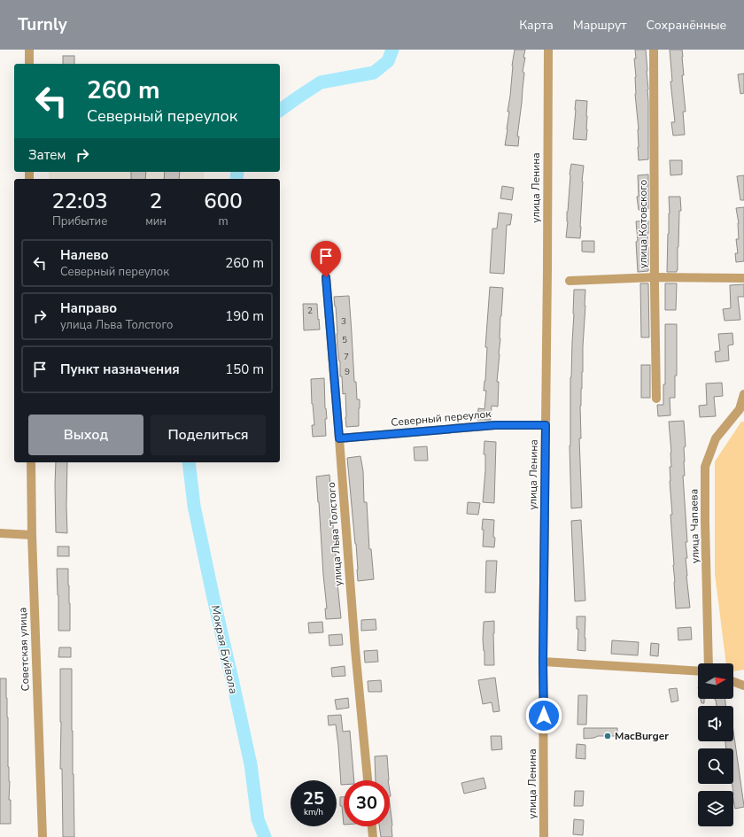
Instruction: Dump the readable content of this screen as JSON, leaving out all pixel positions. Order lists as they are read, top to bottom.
{
  "streets": {
    "street": [
      "улица Ленина",
      "улица Котовского",
      "Северный переулок",
      "улица Чапаева",
      "улица Льва Толстого",
      "Советская улица"
    ]
  },
  "crossings": [
    ["улица Ленина", "Северный переулок"],
    ["Северный переулок", "улица Льва Толстого"]
  ],
  "water": ["Мокрая Буйвола"],
  "places": ["MacBurger"],
  "house_numbers": [
    "2",
    "3",
    "5",
    "7",
    "9"
  ],
  "north": "right",
  "page": {
    "header": "Turnly",
    "nav": ["Карта", "Маршрут", "Сохранённые"],
    "turn": ["260 m", "Северный переулок"],
    "then": "Затем",
    "eta": [
      "22:03",
      "Прибытие",
      "2",
      "мин",
      "600",
      "m"
    ],
    "list": [
      {
        "name": "Налево",
        "note": "Северный переулок",
        "value": "260 m"
      },
      {
        "name": "Направо",
        "note": "улица Льва Толстого",
        "value": "190 m"
      },
      {
        "name": "Пункт назначения",
        "value": "150 m"
      }
    ],
    "buttons": ["Выход", "Поделиться"],
    "speed": "25 km/h",
    "limit": "30"
  }
}
